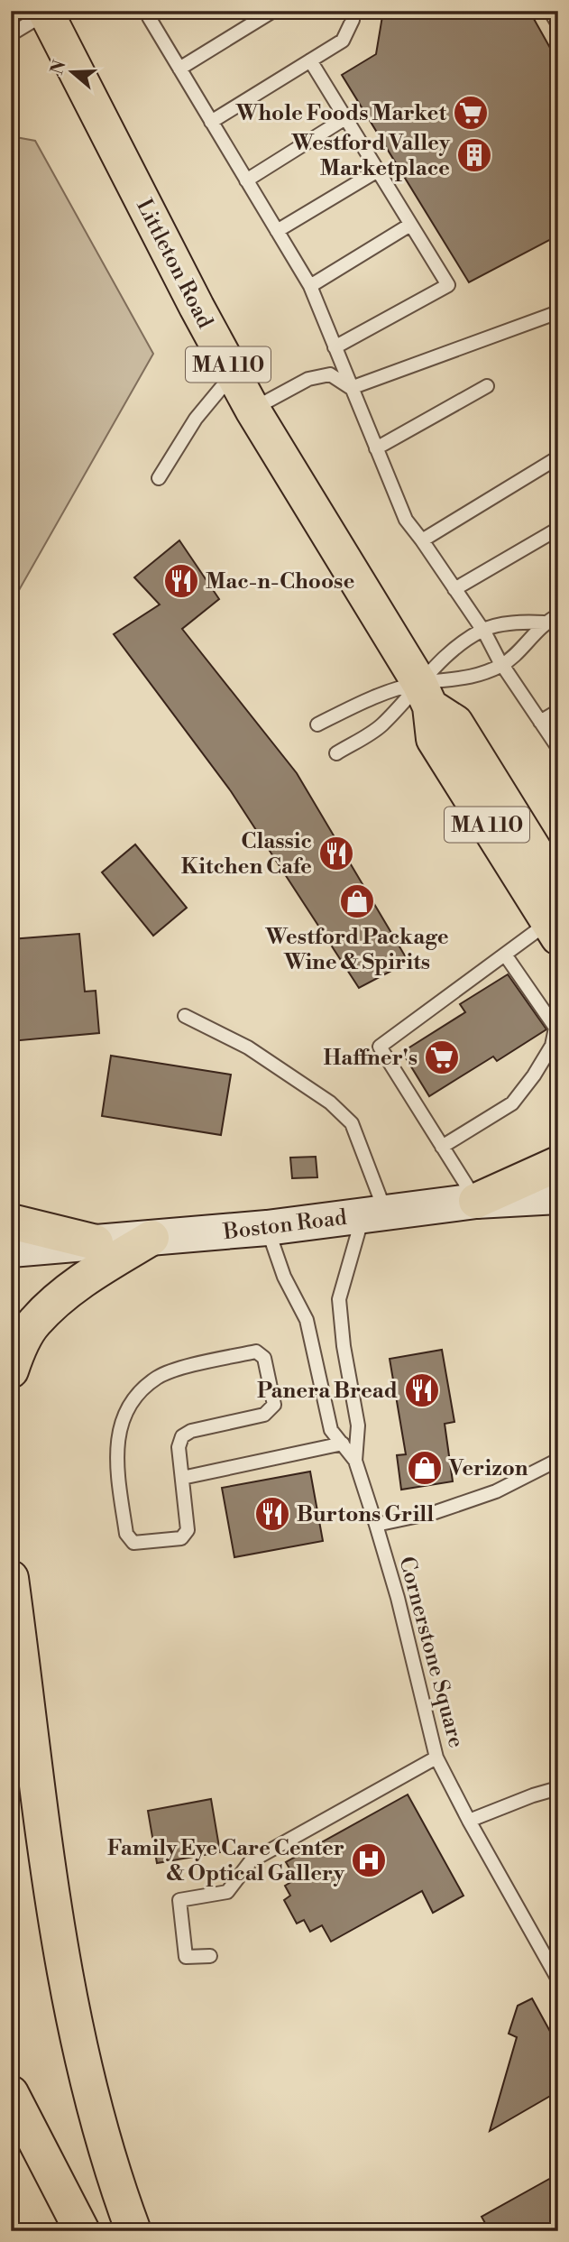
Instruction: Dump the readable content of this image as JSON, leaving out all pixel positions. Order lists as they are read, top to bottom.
{
  "streets": {
    "main road": ["Littleton Road", "MA 110", "Boston Road"],
    "lane": ["Cornerstone Square"]
  },
  "crossings": [
    ["Boston Road", "Cornerstone Square"]
  ],
  "places": {
    "supermarket": ["Whole Foods Market", "Haffner's"],
    "building": ["Westford Valley Marketplace"],
    "restaurant": [
      "Mac-n-Choose",
      "Classic Kitchen Cafe",
      "Panera Bread",
      "Burtons Grill"
    ],
    "shop": ["Westford Package Wine & Spirits", "Verizon"],
    "hospital": ["Family Eye Care Center & Optical Gallery"]
  },
  "north": "left"
}
